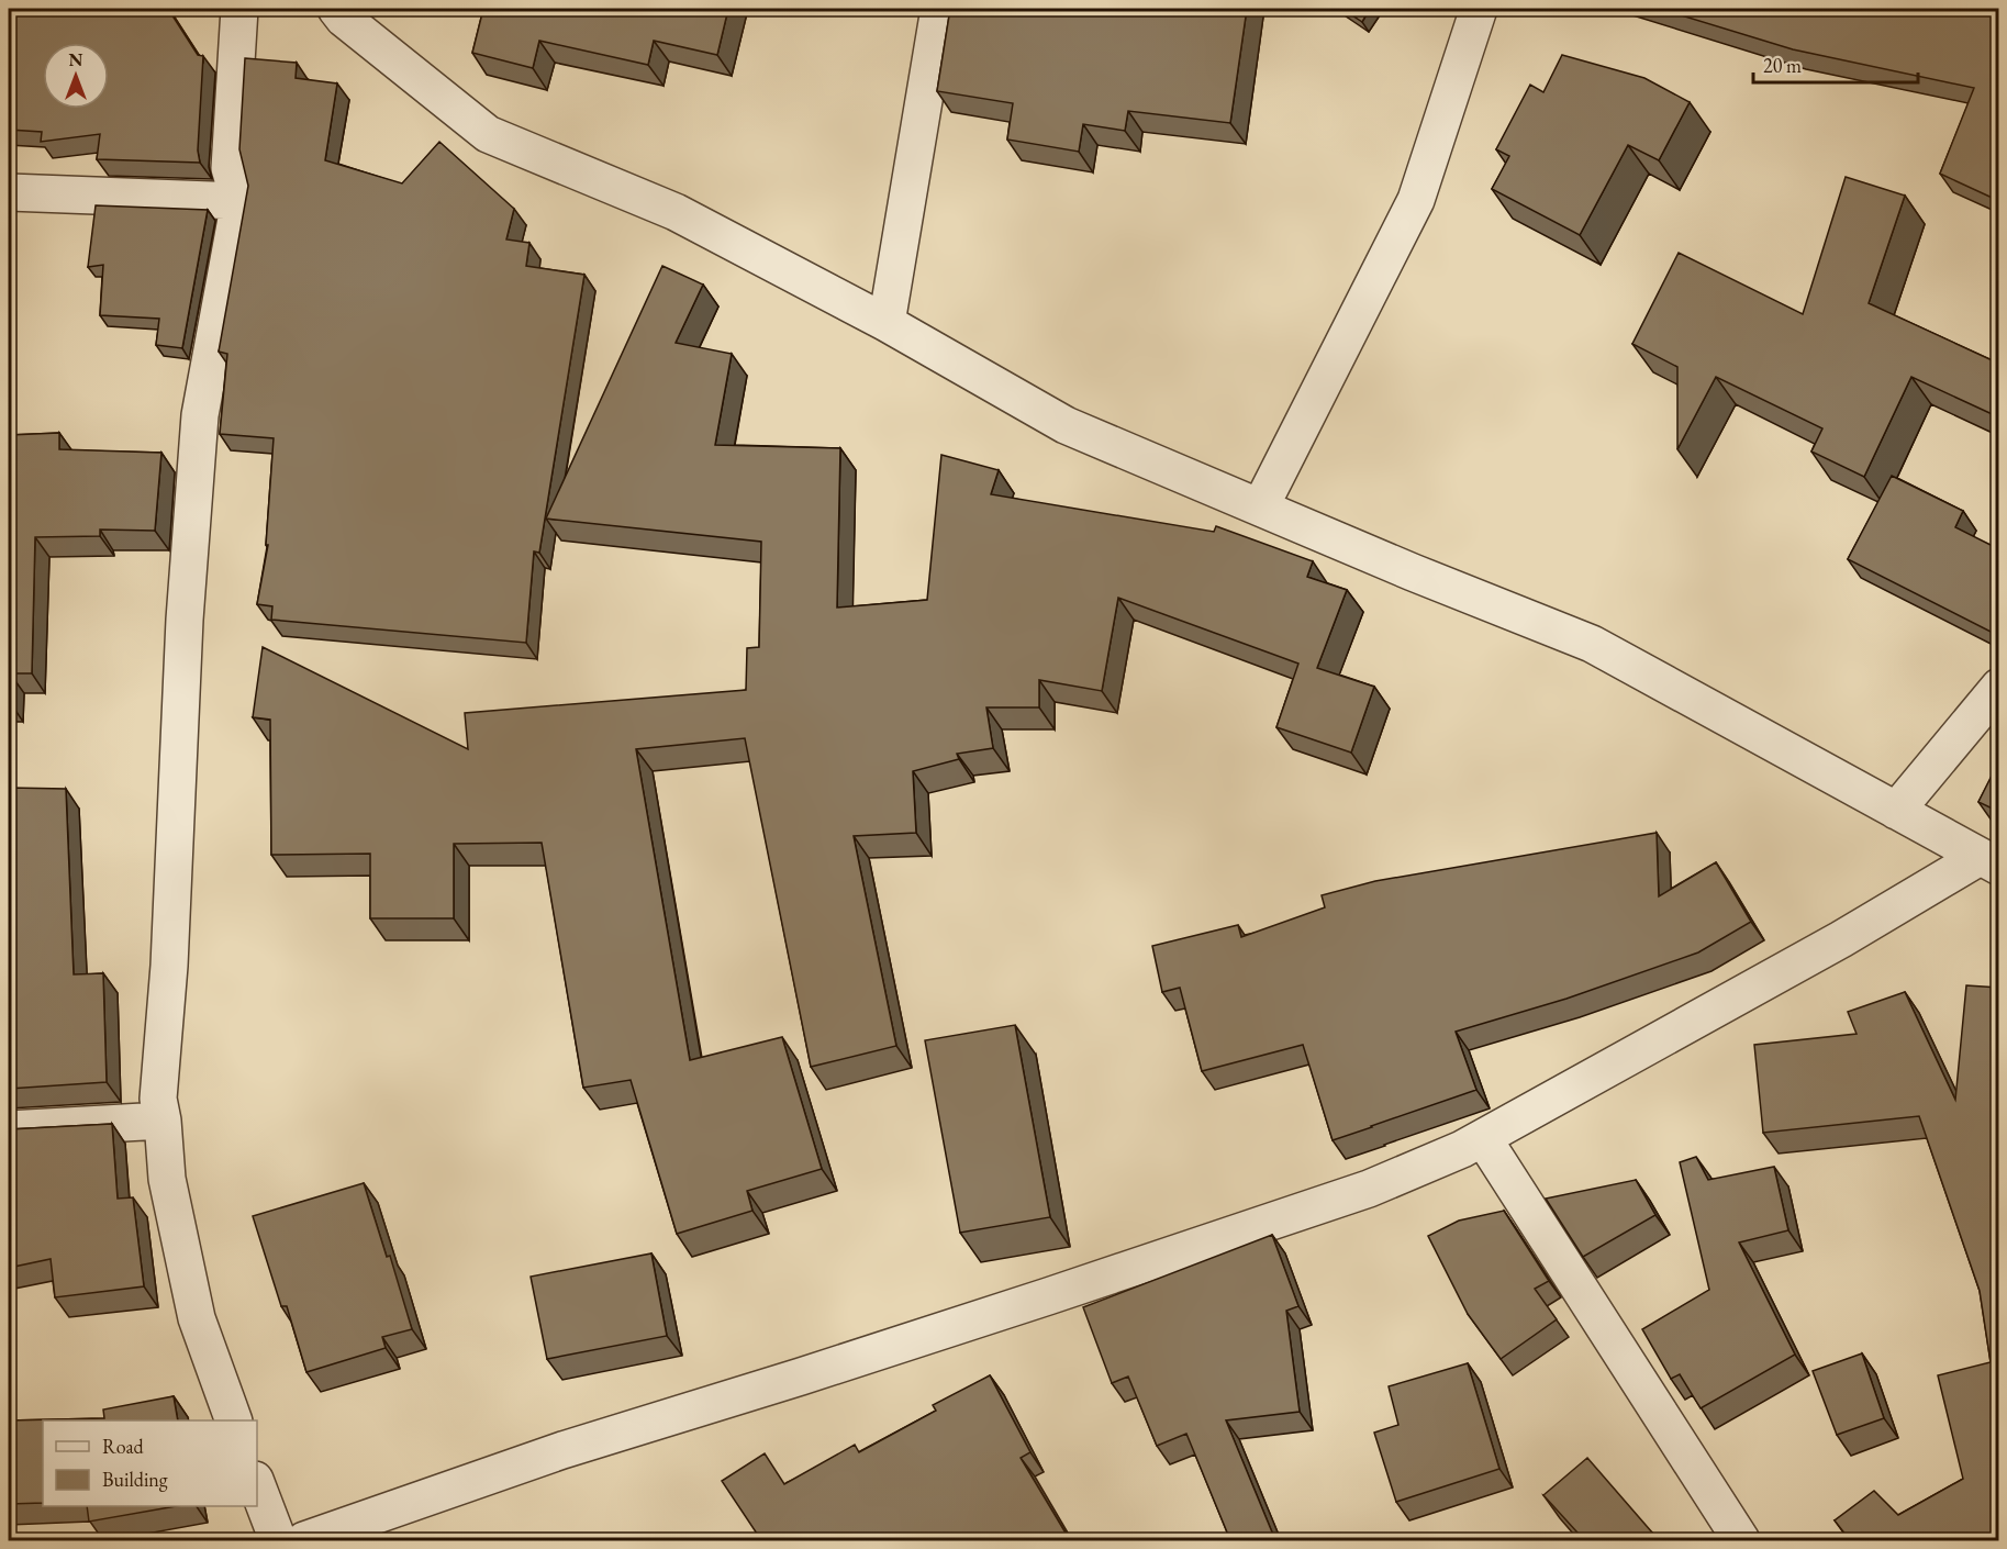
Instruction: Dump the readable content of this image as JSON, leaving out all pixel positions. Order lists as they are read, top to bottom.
{
  "legend": ["Road", "Building"],
  "scale_bar": "20 m",
  "north": "top"
}
